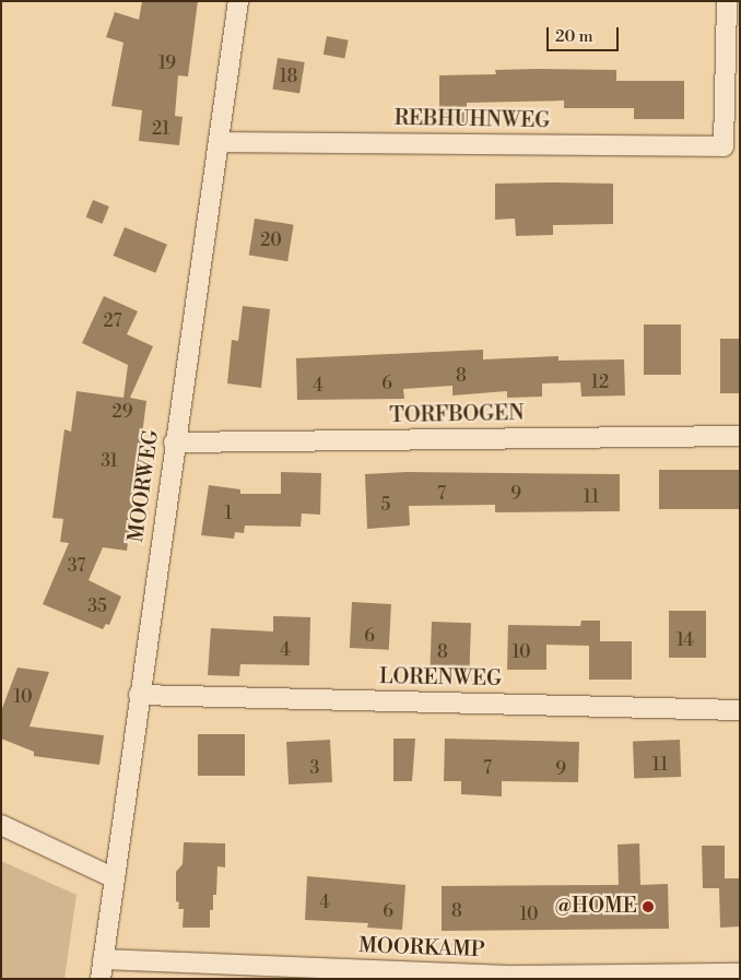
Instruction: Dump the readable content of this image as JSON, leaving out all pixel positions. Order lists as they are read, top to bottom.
{
  "streets": {
    "street": [
      "REBHUHNWEG",
      "TORFBOGEN",
      "MOORWEG",
      "LORENWEG",
      "MOORKAMP"
    ]
  },
  "crossings": [
    ["REBHUHNWEG", "MOORWEG"],
    ["TORFBOGEN", "MOORWEG"],
    ["MOORWEG", "LORENWEG"],
    ["MOORWEG", "MOORKAMP"]
  ],
  "places": ["@HOME"],
  "house_numbers": [
    "19",
    "18",
    "21",
    "20",
    "27",
    "8",
    "12",
    "6",
    "4",
    "29",
    "31",
    "7",
    "9",
    "11",
    "5",
    "1",
    "37",
    "35",
    "6",
    "14",
    "4",
    "8",
    "10",
    "10",
    "11",
    "3",
    "7",
    "9",
    "4",
    "6",
    "8",
    "10"
  ],
  "scale_bar": "20 m"
}
